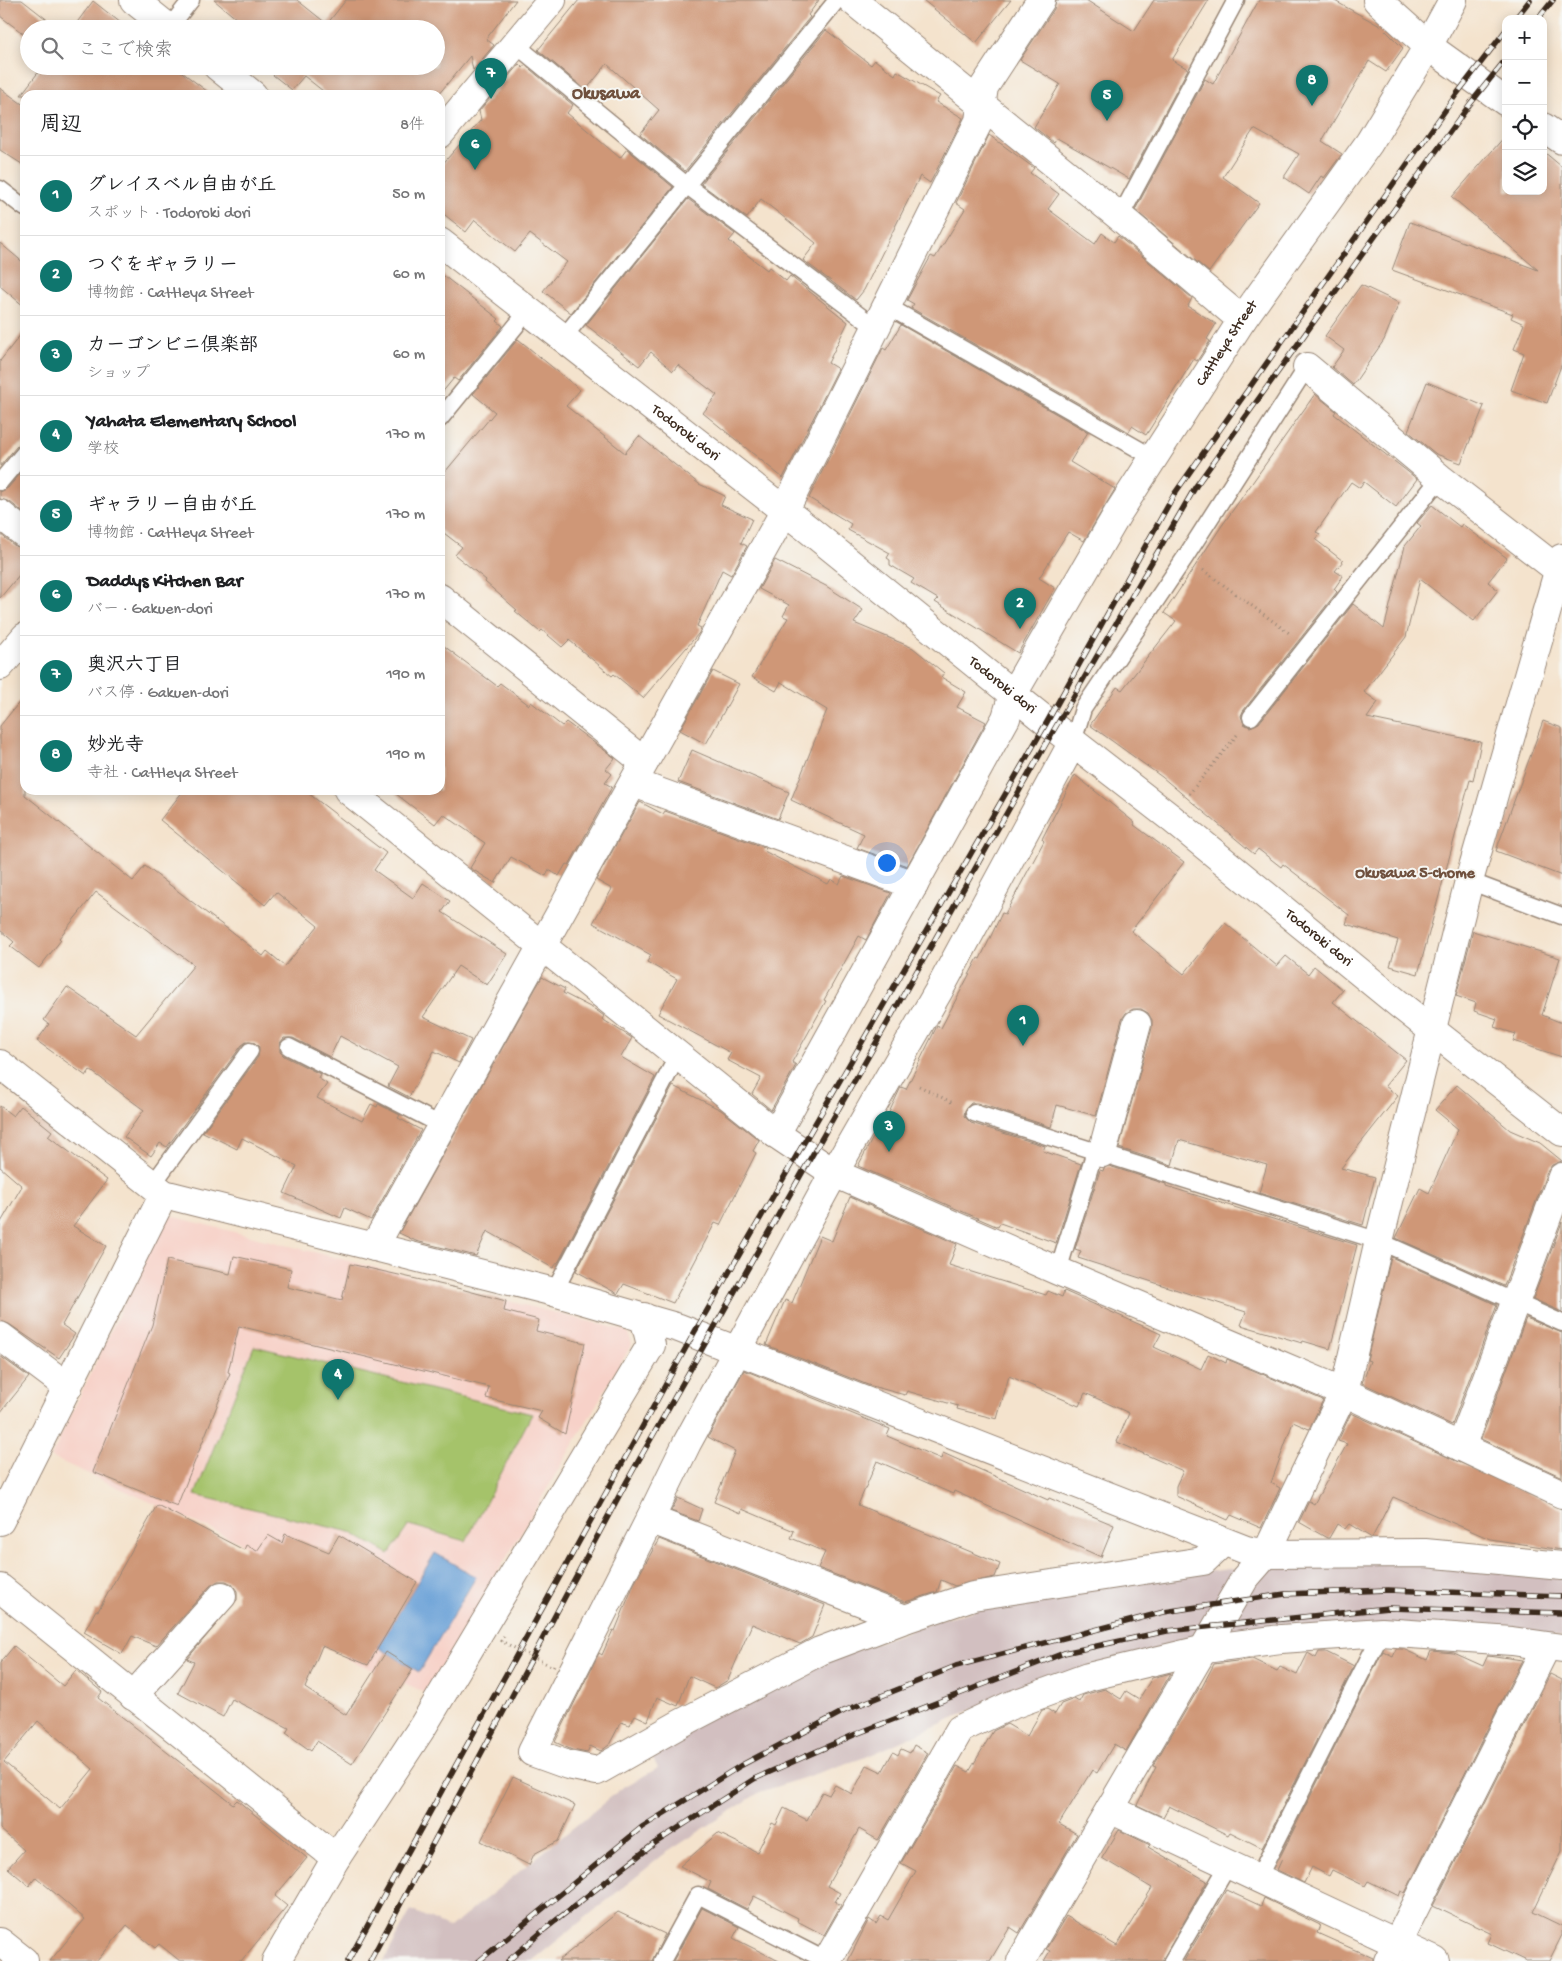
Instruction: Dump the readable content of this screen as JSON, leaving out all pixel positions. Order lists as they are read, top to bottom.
{
  "streets": {
    "street": ["Cattleya Street", "Todoroki dori"]
  },
  "crossings": [
    ["Cattleya Street", "Todoroki dori"]
  ],
  "districts": ["Okusawa", "Okusawa 5-chome"],
  "page": {
    "map_buttons": ["+", "−"],
    "search": "ここで検索",
    "pins": [
      "7",
      "8",
      "5",
      "6",
      "2",
      "1",
      "3",
      "4"
    ],
    "heading": ["周辺", "8件"],
    "list": [
      {
        "mark": "1",
        "name": "グレイスベル自由が丘",
        "note": "スポット · Todoroki dori",
        "value": "50 m"
      },
      {
        "mark": "2",
        "name": "つぐをギャラリー",
        "note": "博物館 · Cattleya Street",
        "value": "60 m"
      },
      {
        "mark": "3",
        "name": "カーゴンビニ倶楽部",
        "note": "ショップ",
        "value": "60 m"
      },
      {
        "mark": "4",
        "name": "Yahata Elementary School",
        "note": "学校",
        "value": "170 m"
      },
      {
        "mark": "5",
        "name": "ギャラリー自由が丘",
        "note": "博物館 · Cattleya Street",
        "value": "170 m"
      },
      {
        "mark": "6",
        "name": "Daddys Kitchen Bar",
        "note": "バー · Gakuen-dori",
        "value": "170 m"
      },
      {
        "mark": "7",
        "name": "奥沢六丁目",
        "note": "バス停 · Gakuen-dori",
        "value": "190 m"
      },
      {
        "mark": "8",
        "name": "妙光寺",
        "note": "寺社 · Cattleya Street",
        "value": "190 m"
      }
    ]
  }
}
